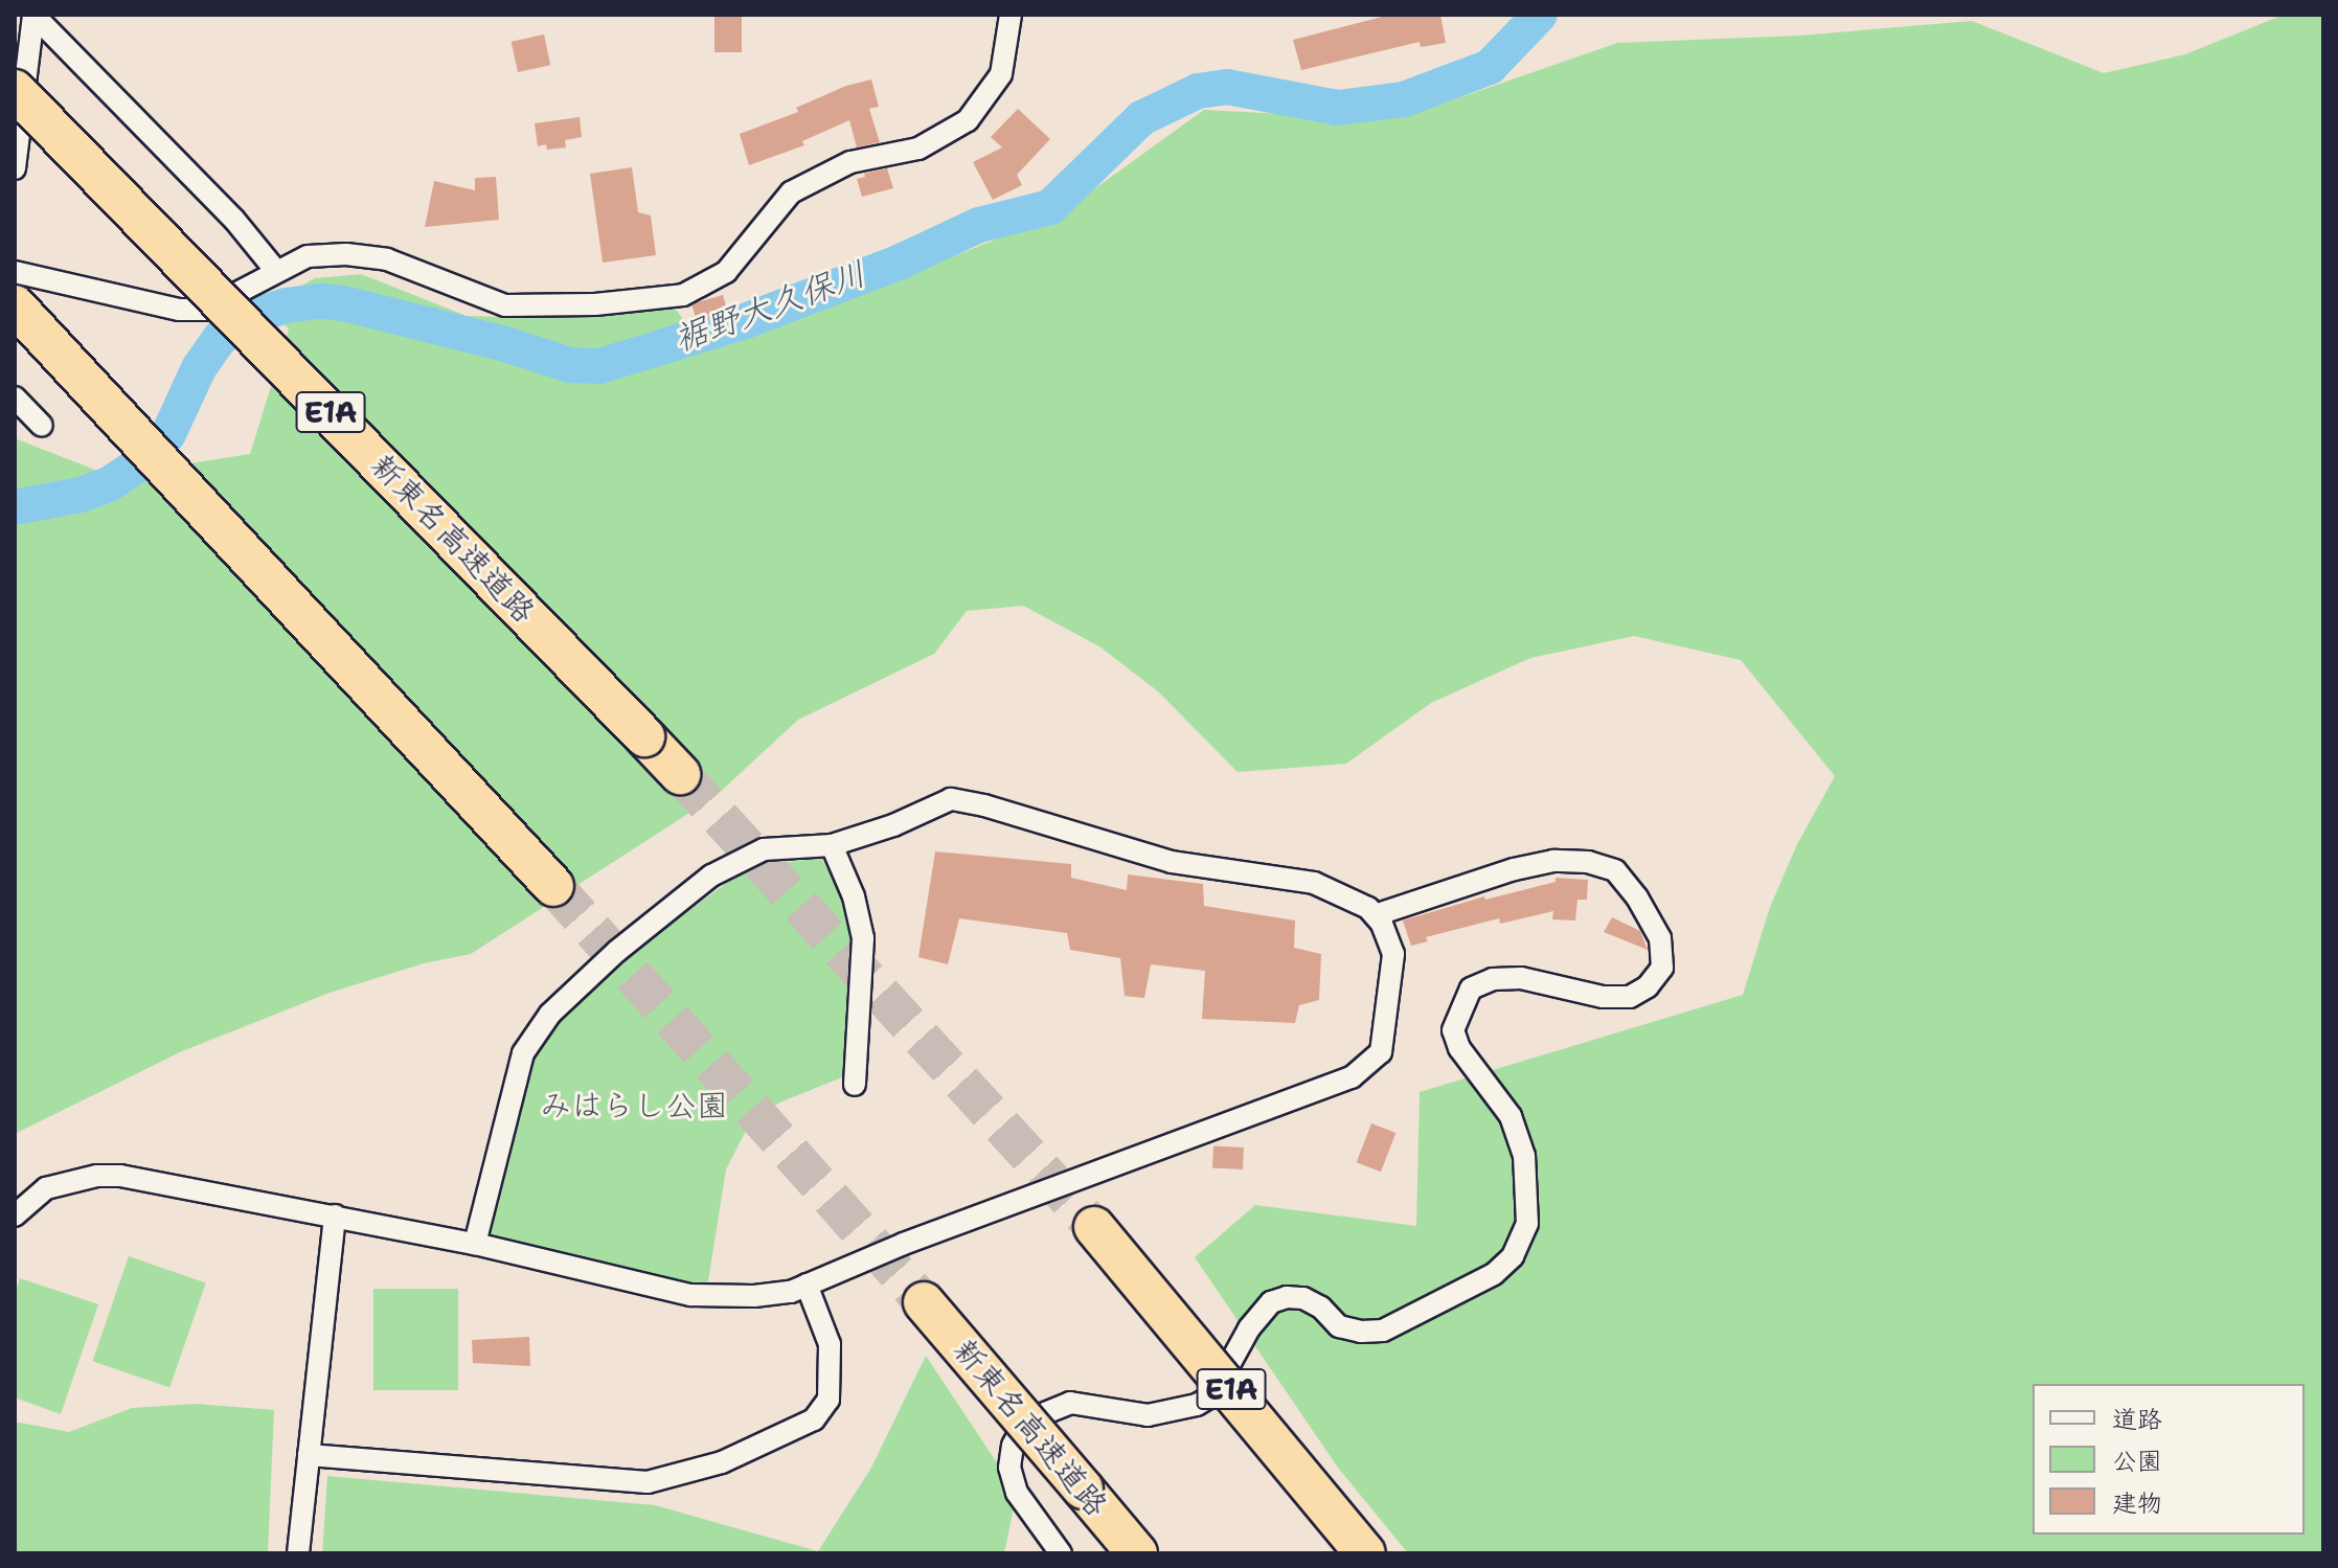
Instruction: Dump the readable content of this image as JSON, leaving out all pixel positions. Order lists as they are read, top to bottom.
{
  "streets": {
    "highway": ["E1A", "新東名高速道路"]
  },
  "water": ["裾野大久保川"],
  "parks": ["みはらし公園"],
  "legend": ["道路", "公園", "建物"]
}
